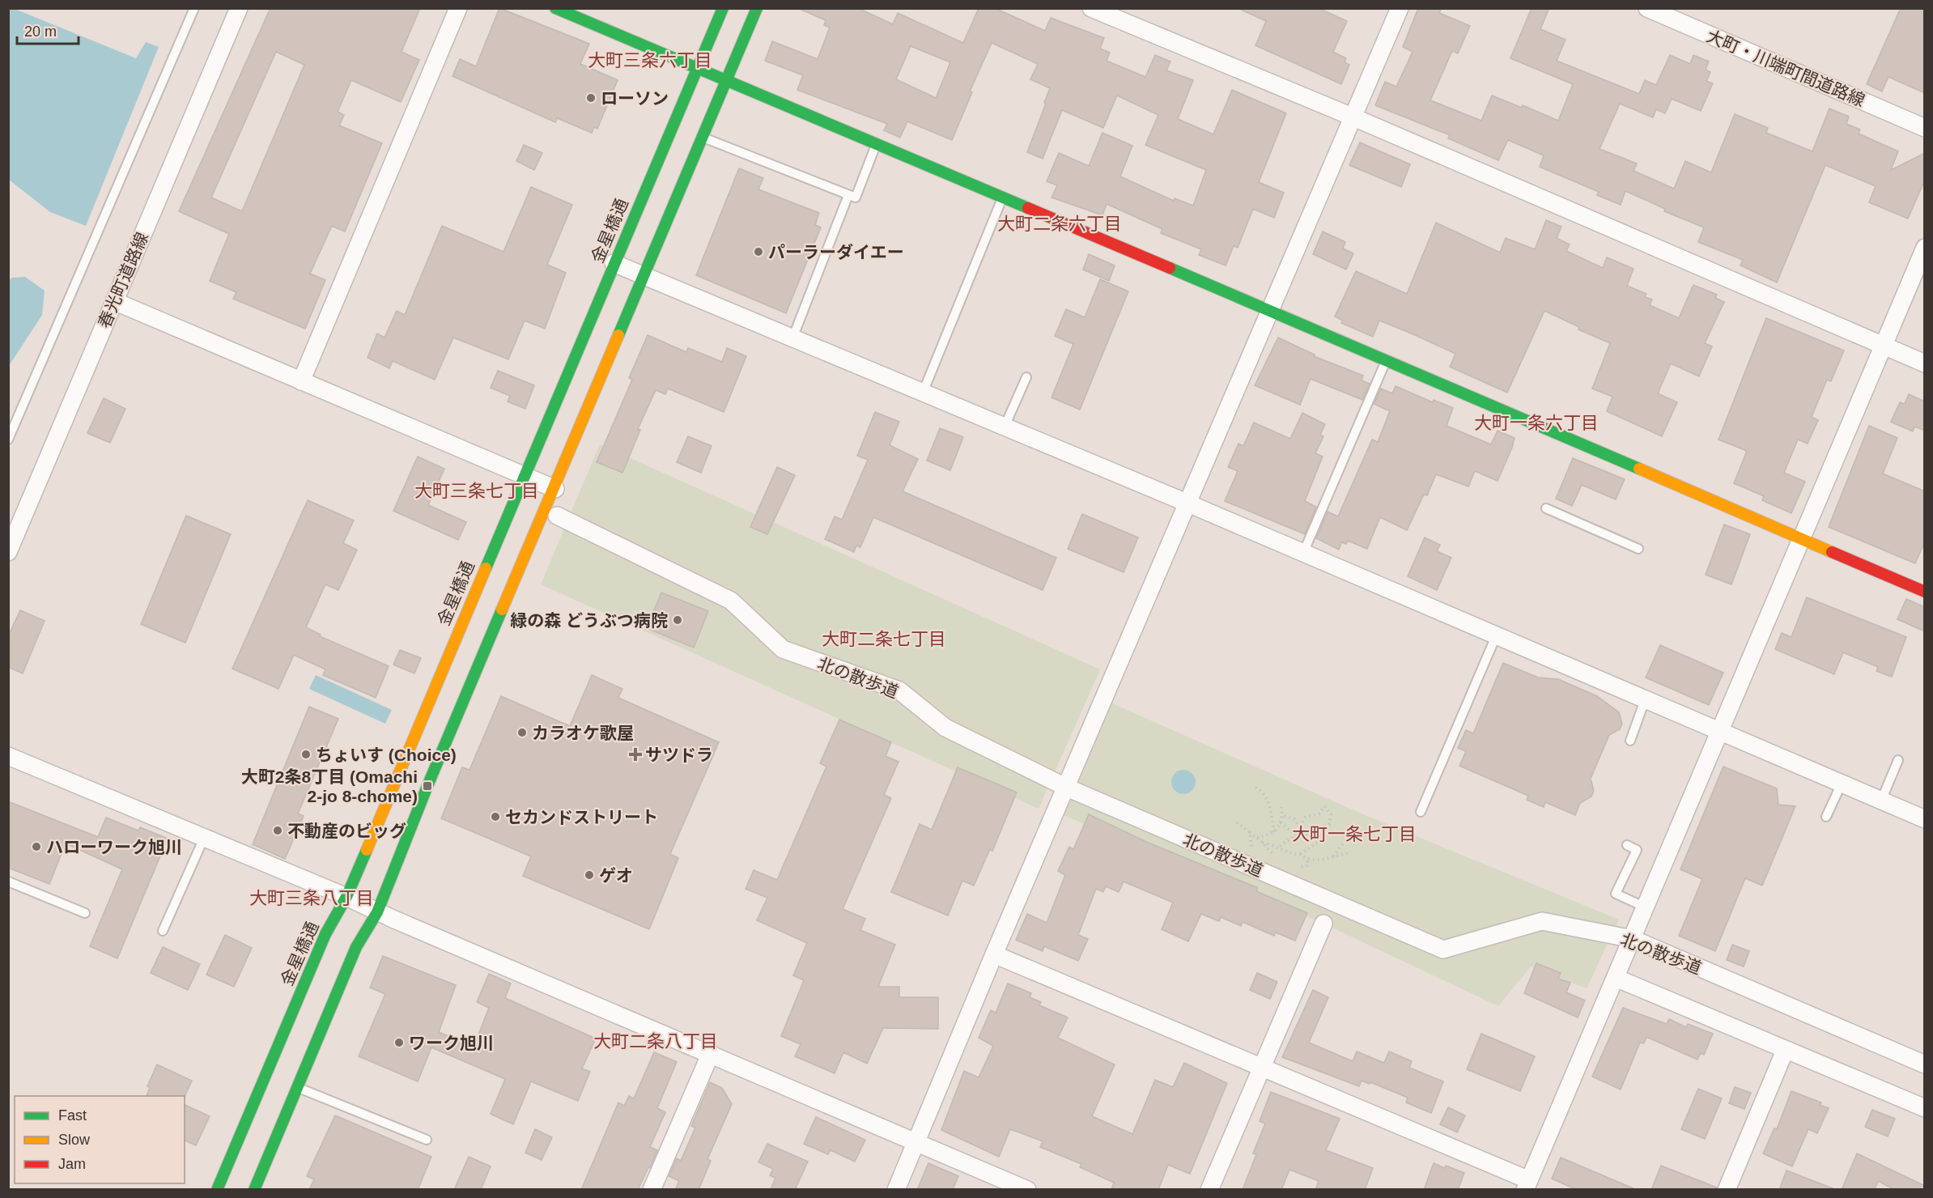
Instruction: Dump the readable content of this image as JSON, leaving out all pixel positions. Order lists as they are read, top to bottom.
{
  "streets": {
    "main road": ["金星橋通"],
    "street": ["大町・川端町間道路線", "春光町道路線", "北の散歩道"]
  },
  "districts": [
    "大町三条六丁目",
    "大町二条六丁目",
    "大町一条六丁目",
    "大町三条七丁目",
    "大町二条七丁目",
    "大町一条七丁目",
    "大町三条八丁目",
    "大町二条八丁目"
  ],
  "places": {
    "other": [
      "ローソン",
      "パーラーダイエー",
      "緑の森 どうぶつ病院",
      "カラオケ歌屋",
      "ちょいす (Choice)",
      "セカンドストリート",
      "不動産のビッグ",
      "ハローワーク旭川",
      "ゲオ",
      "ワーク旭川"
    ],
    "health": ["サツドラ"],
    "transit": ["大町2条8丁目 (Omachi 2-jo 8-chome)"]
  },
  "legend": ["Fast", "Slow", "Jam"],
  "scale_bar": "20 m"
}
